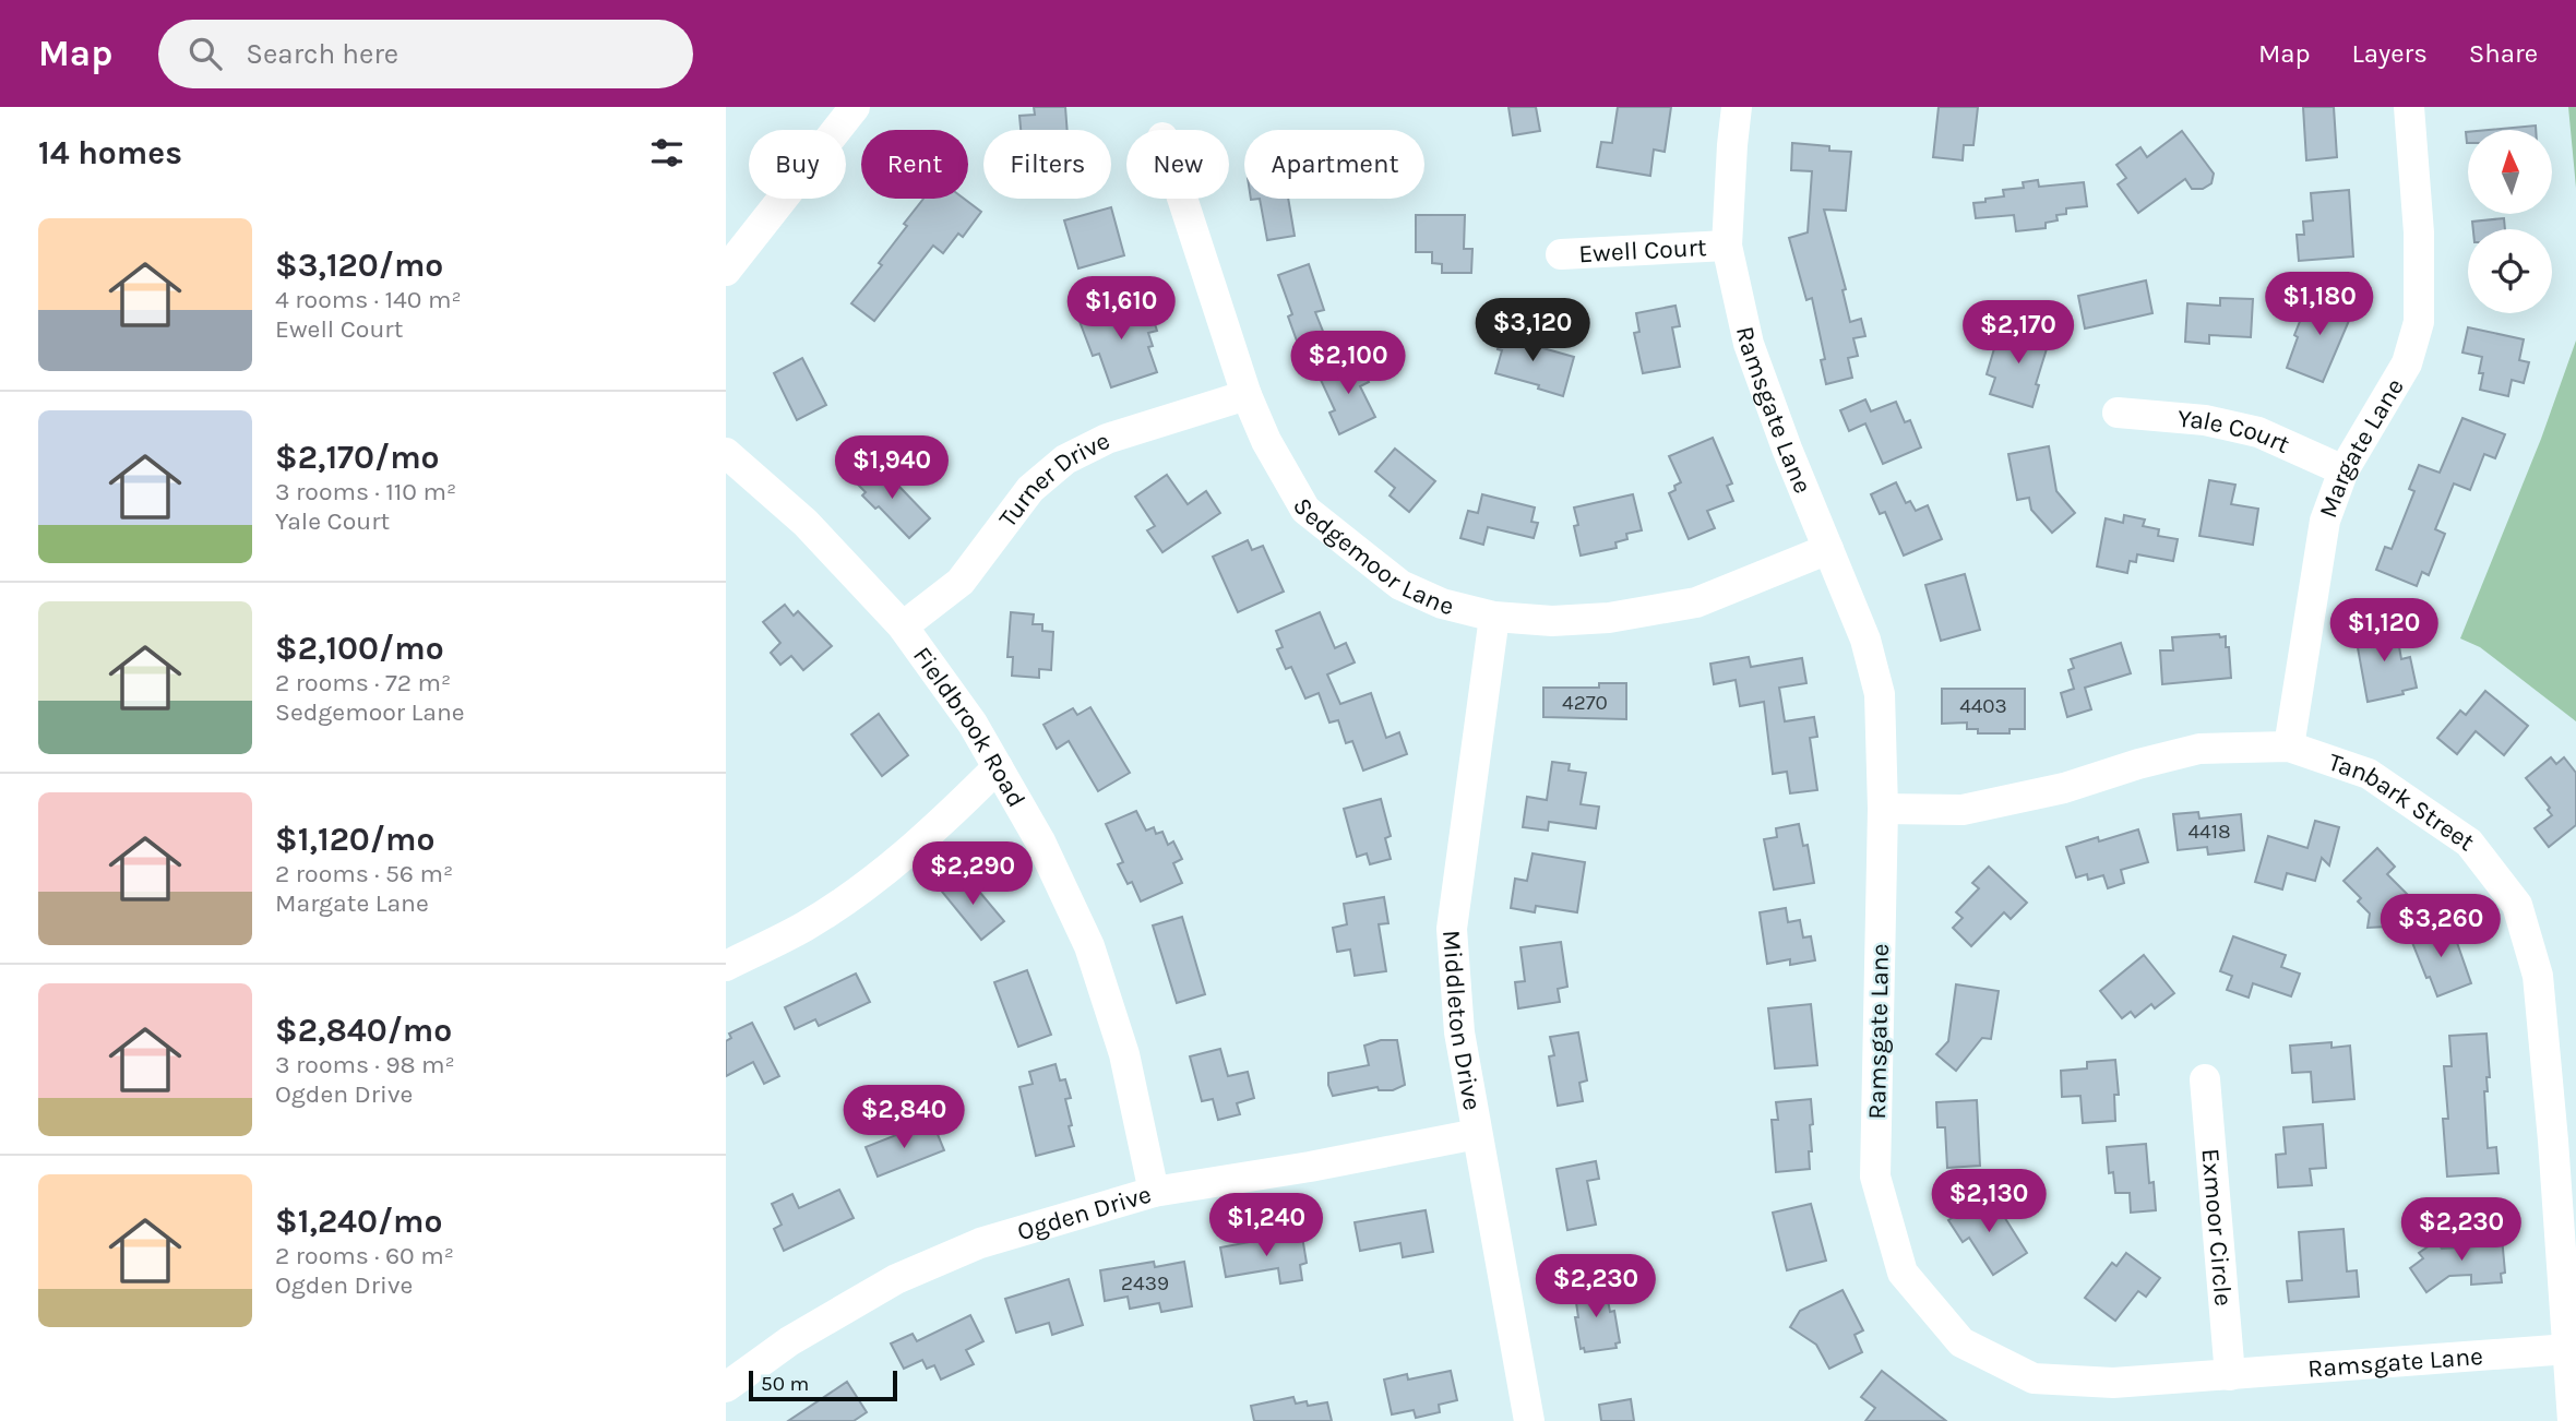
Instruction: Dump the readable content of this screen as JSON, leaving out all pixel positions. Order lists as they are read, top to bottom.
{
  "streets": {
    "street": [
      "Ewell Court",
      "Ramsgate Lane",
      "Yale Court",
      "Margate Lane",
      "Turner Drive",
      "Sedgemoor Lane",
      "Fieldbrook Road",
      "Tanbark Street",
      "Middleton Drive",
      "Ogden Drive",
      "Exmoor Circle"
    ]
  },
  "crossings": [
    ["Ewell Court", "Ramsgate Lane"],
    ["Ramsgate Lane", "Sedgemoor Lane"],
    ["Ramsgate Lane", "Tanbark Street"],
    ["Ramsgate Lane", "Exmoor Circle"],
    ["Yale Court", "Margate Lane"],
    ["Margate Lane", "Tanbark Street"],
    ["Turner Drive", "Sedgemoor Lane"],
    ["Turner Drive", "Fieldbrook Road"],
    ["Sedgemoor Lane", "Middleton Drive"],
    ["Fieldbrook Road", "Ogden Drive"],
    ["Middleton Drive", "Ogden Drive"]
  ],
  "house_numbers": [
    "4270",
    "4403",
    "4418",
    "2439"
  ],
  "scale_bar": "50 m",
  "north": "top",
  "page": {
    "header": "Map",
    "search": "Search here",
    "nav": ["Map", "Layers", "Share"],
    "heading": "14 homes",
    "chip": [
      "Buy",
      "Rent",
      "Filters",
      "New",
      "Apartment"
    ],
    "list": [
      {
        "name": "$3,120/mo",
        "note": "4 rooms · 140 m² · Ewell Court"
      },
      {
        "name": "$2,170/mo",
        "note": "3 rooms · 110 m² · Yale Court"
      },
      {
        "name": "$2,100/mo",
        "note": "2 rooms · 72 m² · Sedgemoor Lane"
      },
      {
        "name": "$1,120/mo",
        "note": "2 rooms · 56 m² · Margate Lane"
      },
      {
        "name": "$2,840/mo",
        "note": "3 rooms · 98 m² · Ogden Drive"
      },
      {
        "name": "$1,240/mo",
        "note": "2 rooms · 60 m² · Ogden Drive"
      }
    ],
    "price": [
      "$1,180",
      "$1,610",
      "$3,120",
      "$2,170",
      "$2,100",
      "$1,940",
      "$1,120",
      "$2,290",
      "$3,260",
      "$2,840",
      "$2,130",
      "$1,240",
      "$2,230",
      "$2,230"
    ],
    "scale": "50 m"
  }
}
